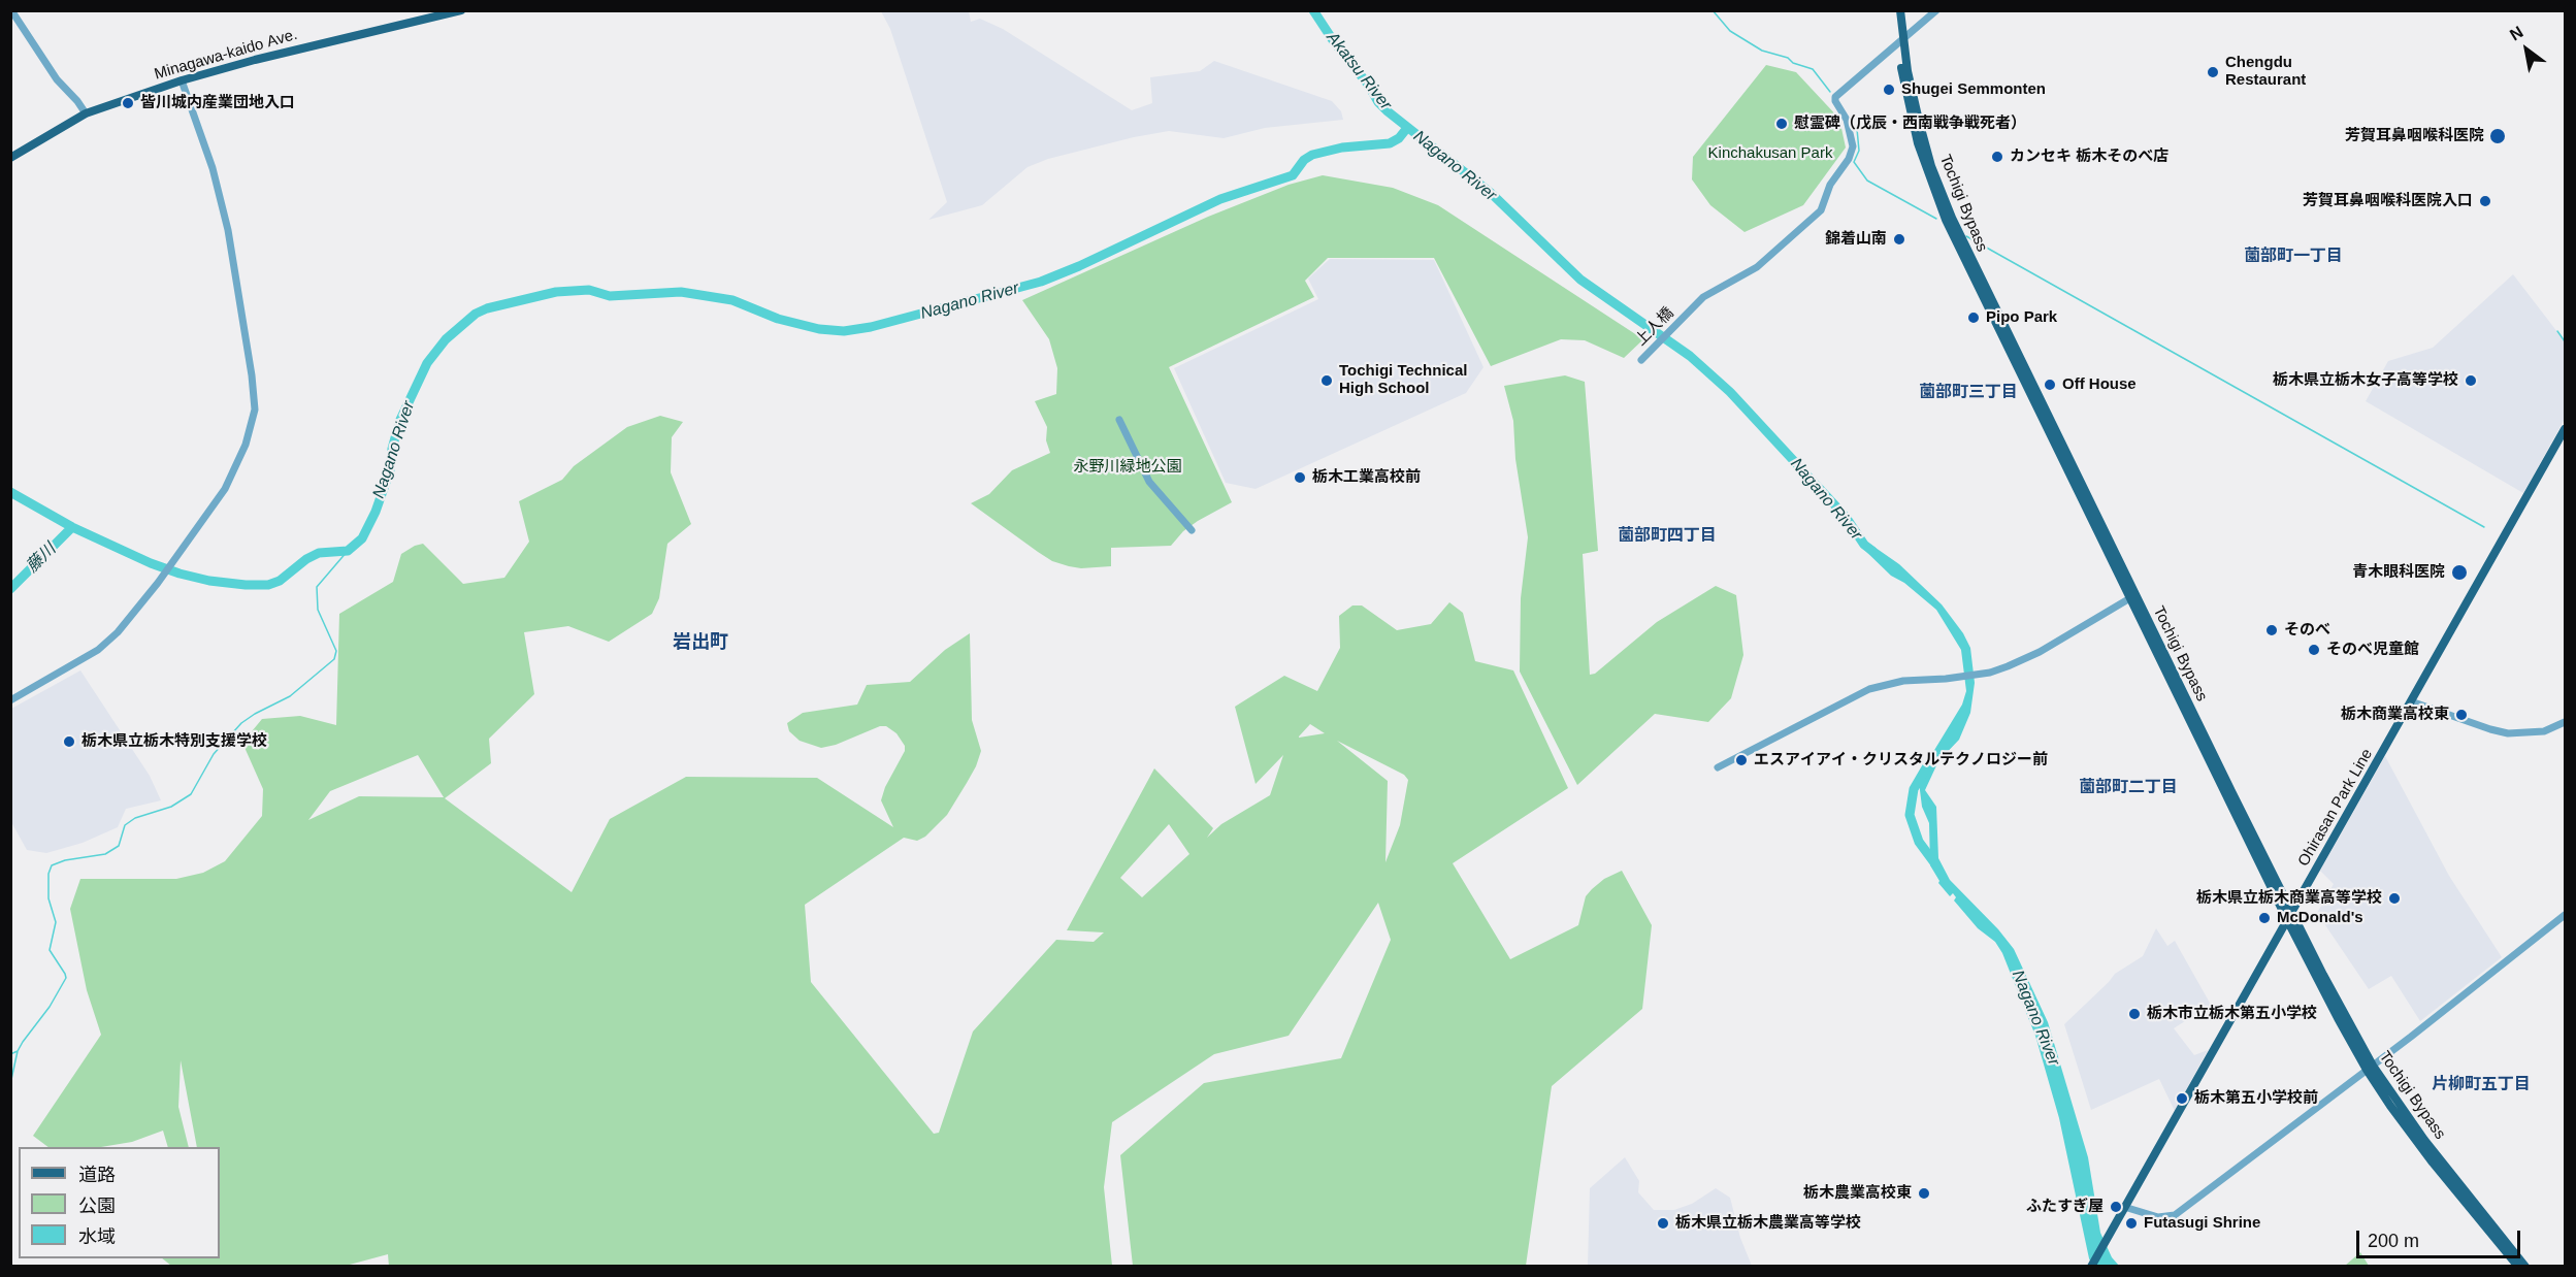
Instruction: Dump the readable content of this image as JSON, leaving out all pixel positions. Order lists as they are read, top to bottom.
{
  "streets": {
    "main road": ["Minagawa-kaido Ave.", "Tochigi Bypass", "Ohirasan Park Line"],
    "street": ["上人橋"]
  },
  "crossings": [
    ["Tochigi Bypass", "上人橋"],
    ["Tochigi Bypass", "Ohirasan Park Line"]
  ],
  "districts": [
    "薗部町一丁目",
    "薗部町三丁目",
    "薗部町四丁目",
    "岩出町",
    "薗部町二丁目",
    "片柳町五丁目"
  ],
  "water": ["Akatsu River", "Nagano River", "藤川"],
  "parks": ["Kinchakusan Park", "永野川緑地公園"],
  "places": [
    "Chengdu Restaurant",
    "Shugei Semmonten",
    "皆川城内産業団地入口",
    "慰霊碑（戊辰・西南戦争戦死者）",
    "芳賀耳鼻咽喉科医院",
    "カンセキ 栃木そのべ店",
    "芳賀耳鼻咽喉科医院入口",
    "錦着山南",
    "Pipo Park",
    "Tochigi Technical High School",
    "栃木県立栃木女子高等学校",
    "Off House",
    "栃木工業高校前",
    "青木眼科医院",
    "そのべ",
    "そのべ児童館",
    "栃木商業高校東",
    "栃木県立栃木特別支援学校",
    "エスアイアイ・クリスタルテクノロジー前",
    "栃木県立栃木商業高等学校",
    "McDonald's",
    "栃木市立栃木第五小学校",
    "栃木第五小学校前",
    "栃木農業高校東",
    "ふたすぎ屋",
    "栃木県立栃木農業高等学校",
    "Futasugi Shrine"
  ],
  "legend": ["道路", "公園", "水域"],
  "scale_bar": "200 m",
  "north": "top left"
}
